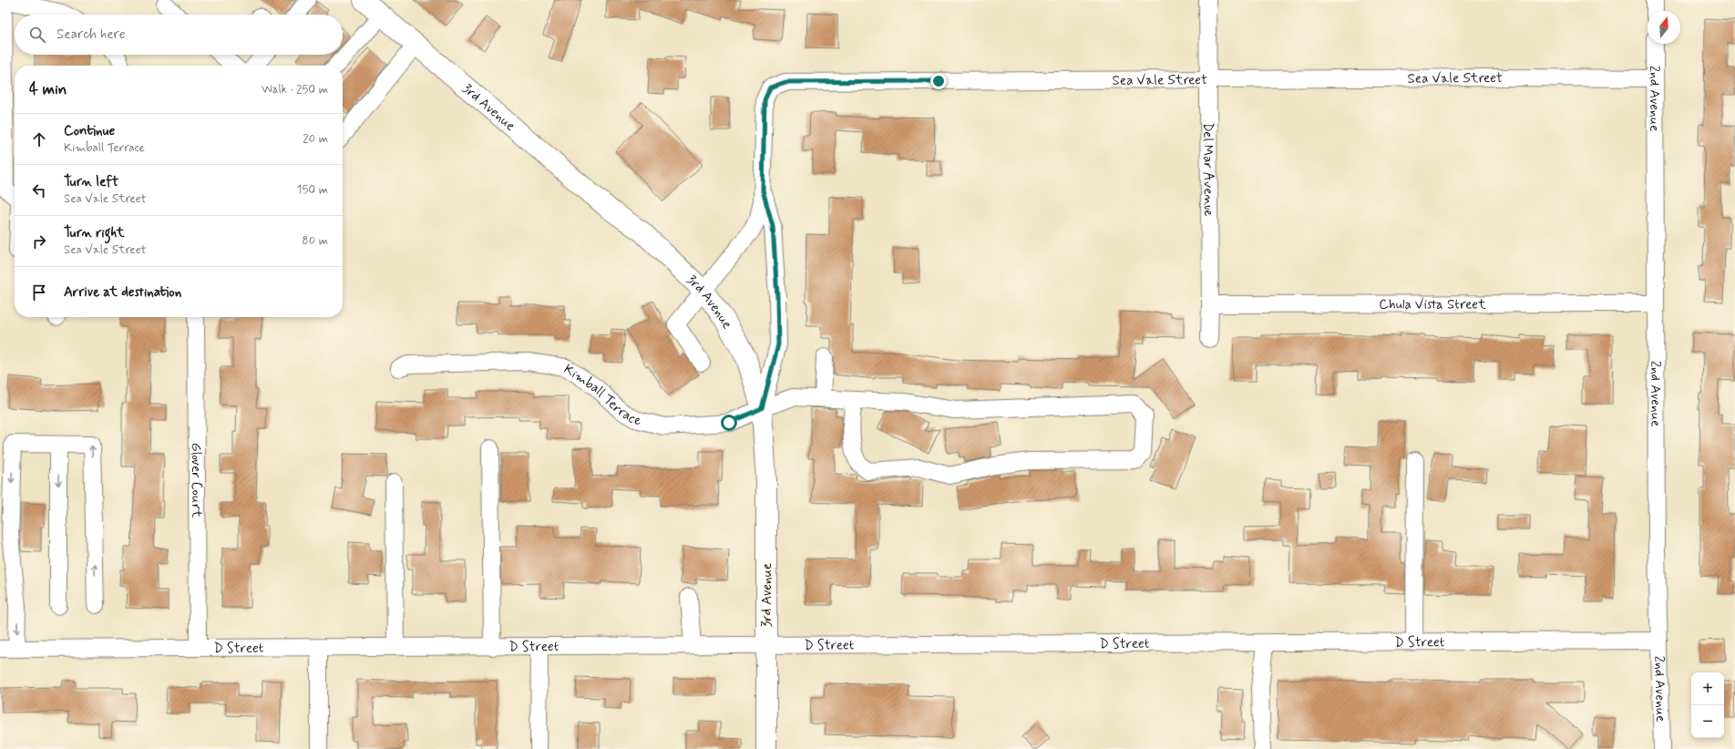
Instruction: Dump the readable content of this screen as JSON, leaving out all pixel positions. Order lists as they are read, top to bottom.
{
  "streets": {
    "main road": ["3rd Avenue"],
    "street": [
      "Sea Vale Street",
      "2nd Avenue",
      "Del Mar Avenue",
      "Chula Vista Street",
      "Kimball Terrace",
      "Glover Court",
      "D Street"
    ]
  },
  "crossings": [
    ["Sea Vale Street", "2nd Avenue"],
    ["Sea Vale Street", "3rd Avenue"],
    ["Sea Vale Street", "Del Mar Avenue"],
    ["Sea Vale Street", "Kimball Terrace"],
    ["2nd Avenue", "Chula Vista Street"],
    ["2nd Avenue", "D Street"],
    ["3rd Avenue", "Kimball Terrace"],
    ["3rd Avenue", "D Street"],
    ["Del Mar Avenue", "Chula Vista Street"],
    ["Glover Court", "D Street"]
  ],
  "north": "top",
  "page": {
    "search": "Search here",
    "heading": ["4 min", "Walk · 250 m"],
    "list": [
      ["Continue", "Kimball Terrace", "20 m"],
      ["Turn left", "Sea Vale Street", "150 m"],
      ["Turn right", "Sea Vale Street", "80 m"],
      "Arrive at destination"
    ],
    "map_buttons": ["+", "−"]
  }
}
